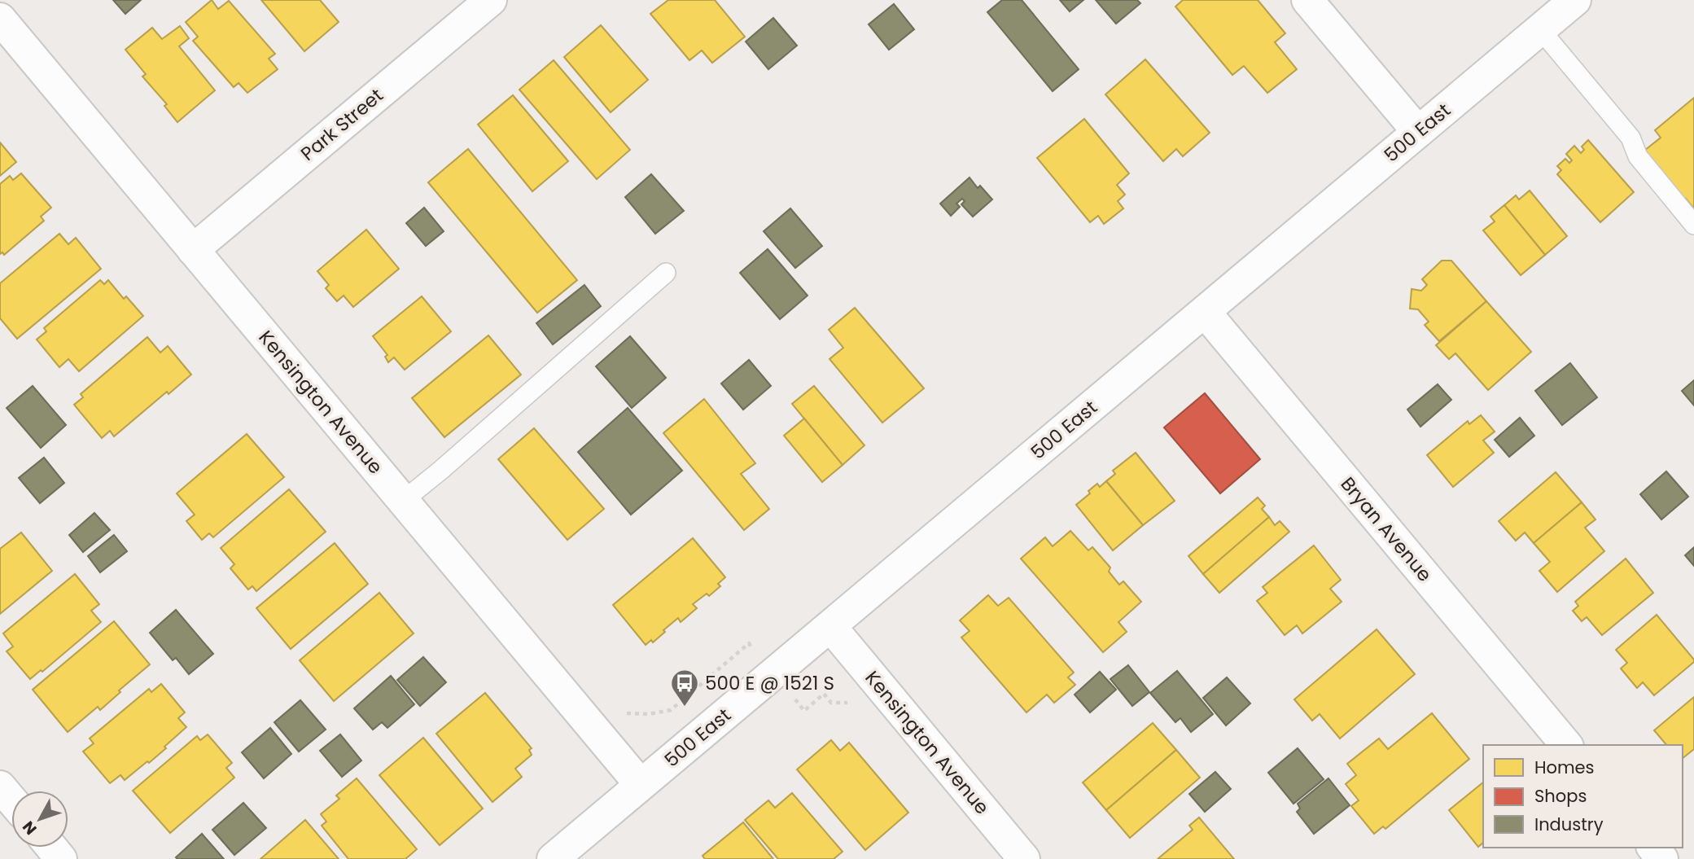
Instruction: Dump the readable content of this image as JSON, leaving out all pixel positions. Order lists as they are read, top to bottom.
{
  "streets": {
    "street": [
      "Park Street",
      "500 East",
      "Kensington Avenue",
      "Bryan Avenue"
    ]
  },
  "crossings": [
    ["Park Street", "Kensington Avenue"],
    ["500 East", "Kensington Avenue"],
    ["500 East", "Bryan Avenue"]
  ],
  "places": {
    "bus stop": ["500 E @ 1521 S"]
  },
  "legend": ["Homes", "Shops", "Industry"],
  "north": "bottom left"
}
